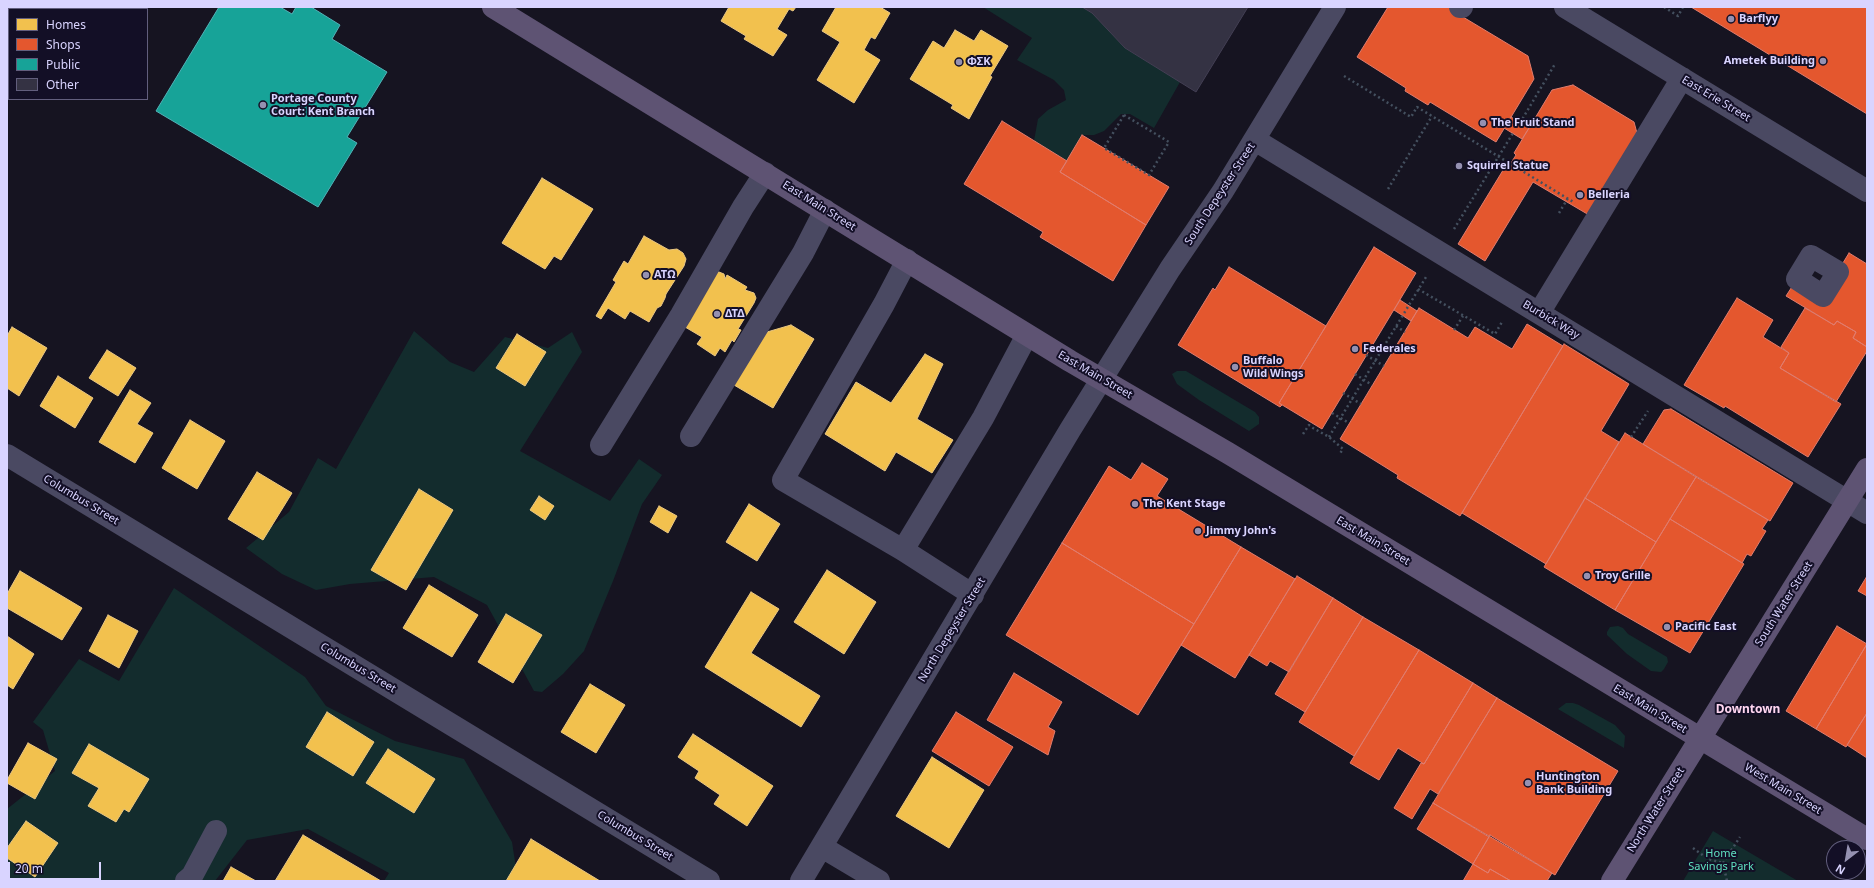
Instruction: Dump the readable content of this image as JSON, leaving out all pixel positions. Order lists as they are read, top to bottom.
{
  "streets": {
    "main road": [
      "East Main Street",
      "South Water Street",
      "West Main Street",
      "North Water Street"
    ],
    "street": [
      "East Erie Street",
      "South Depeyster Street",
      "Burbick Way",
      "Columbus Street",
      "North Depeyster Street"
    ]
  },
  "crossings": [
    ["South Depeyster Street", "East Main Street"],
    ["South Depeyster Street", "Burbick Way"],
    ["South Depeyster Street", "North Depeyster Street"],
    ["East Main Street", "South Water Street"],
    ["East Main Street", "North Depeyster Street"],
    ["East Main Street", "West Main Street"],
    ["East Main Street", "North Water Street"],
    ["Burbick Way", "South Water Street"],
    ["South Water Street", "West Main Street"],
    ["South Water Street", "North Water Street"],
    ["West Main Street", "North Water Street"]
  ],
  "districts": ["Downtown"],
  "parks": ["Home Savings Park"],
  "places": [
    "Barflyy",
    "Ametek Building",
    "ΦΣΚ",
    "Portage County Court: Kent Branch",
    "The Fruit Stand",
    "Squirrel Statue",
    "Belleria",
    "ΑΤΩ",
    "ΔΤΔ",
    "Federales",
    "Buffalo Wild Wings",
    "The Kent Stage",
    "Jimmy John's",
    "Troy Grille",
    "Pacific East",
    "Huntington Bank Building"
  ],
  "legend": [
    "Homes",
    "Shops",
    "Public",
    "Other"
  ],
  "scale_bar": "20 m",
  "north": "bottom left"
}
